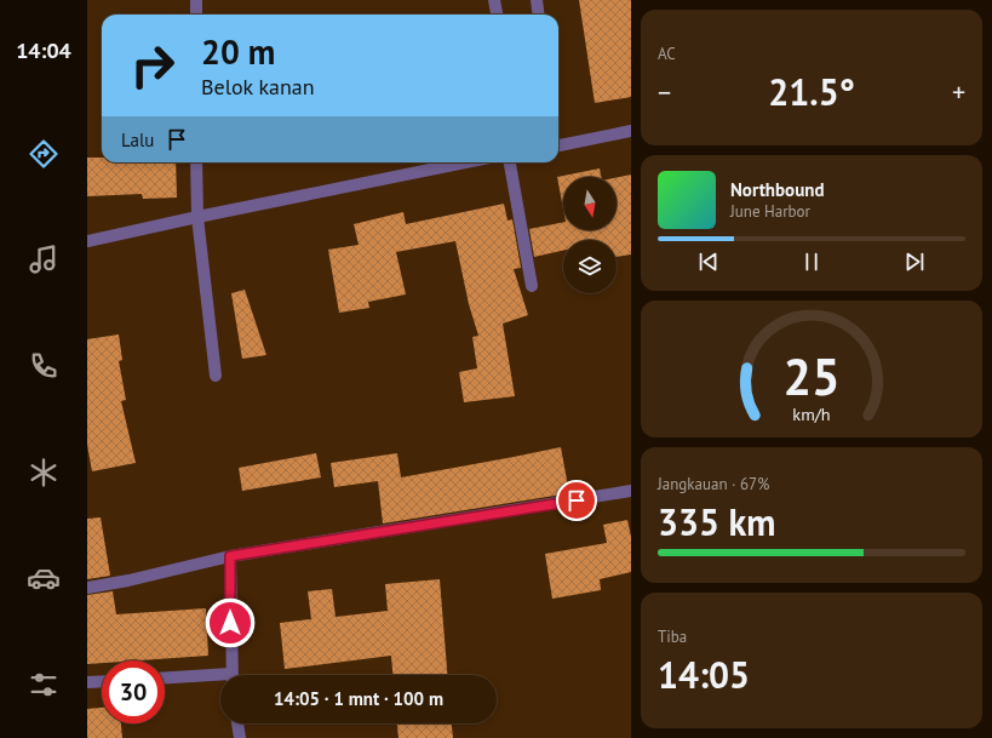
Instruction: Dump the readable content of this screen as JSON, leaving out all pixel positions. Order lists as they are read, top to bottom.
{
  "north": "bottom",
  "page": {
    "tabs": "14:04",
    "tile": [
      "AC",
      ["Jangkauan · 67%", "335 km"],
      ["Tiba", "14:05"]
    ],
    "turn": ["20 m", "Belok kanan"],
    "heat": ["−", "21.5°", "+"],
    "then": "Lalu",
    "song": ["Northbound", "June Harbor"],
    "limit": "30",
    "trip": "14:05 · 1 mnt · 100 m",
    "gauge": ["25", "km/h"]
  }
}
